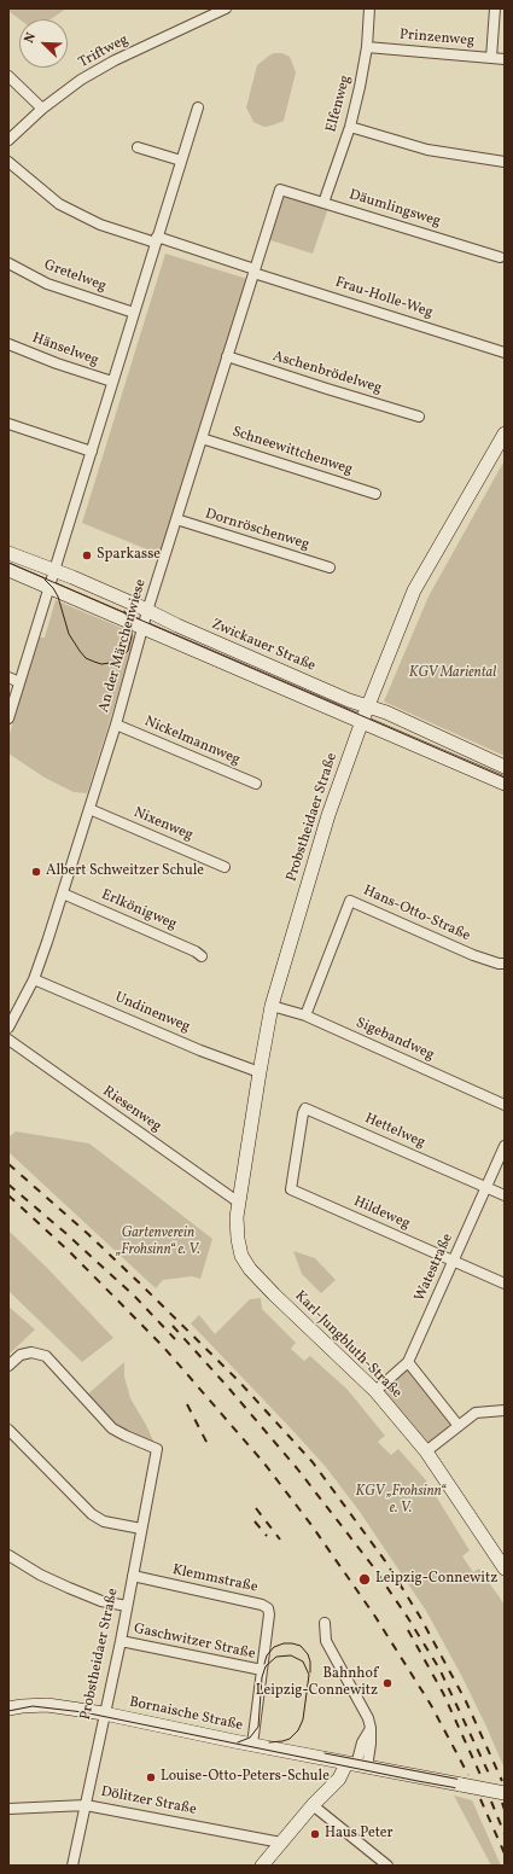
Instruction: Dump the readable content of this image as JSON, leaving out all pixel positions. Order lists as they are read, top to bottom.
{
  "streets": {
    "main road": [
      "Zwickauer Straße",
      "Probstheidaer Straße",
      "Karl-Jungbluth-Straße",
      "Bornaische Straße"
    ],
    "street": [
      "Prinzenweg",
      "Triftweg",
      "Elfenweg",
      "Däumlingsweg",
      "Gretelweg",
      "Frau-Holle-Weg",
      "Hänselweg",
      "Aschenbrödelweg",
      "Schneewittchenweg",
      "Dornröschenweg",
      "An der Märchenwiese",
      "Nickelmannweg",
      "Nixenweg",
      "Erlkönigweg",
      "Hans-Otto-Straße",
      "Undinenweg",
      "Sigebandweg",
      "Riesenweg",
      "Hettelweg",
      "Hildeweg",
      "Watestraße",
      "Klemmstraße",
      "Gaschwitzer Straße",
      "Dölitzer Straße"
    ]
  },
  "crossings": [
    ["Prinzenweg", "Elfenweg"],
    ["Elfenweg", "Däumlingsweg"],
    ["Däumlingsweg", "An der Märchenwiese"],
    ["Frau-Holle-Weg", "An der Märchenwiese"],
    ["Aschenbrödelweg", "An der Märchenwiese"],
    ["Schneewittchenweg", "An der Märchenwiese"],
    ["Dornröschenweg", "An der Märchenwiese"],
    ["An der Märchenwiese", "Zwickauer Straße"],
    ["An der Märchenwiese", "Nickelmannweg"],
    ["An der Märchenwiese", "Nixenweg"],
    ["An der Märchenwiese", "Erlkönigweg"],
    ["An der Märchenwiese", "Undinenweg"],
    ["Zwickauer Straße", "Probstheidaer Straße"],
    ["Probstheidaer Straße", "Undinenweg"],
    ["Probstheidaer Straße", "Sigebandweg"],
    ["Probstheidaer Straße", "Riesenweg"],
    ["Probstheidaer Straße", "Karl-Jungbluth-Straße"],
    ["Probstheidaer Straße", "Klemmstraße"],
    ["Probstheidaer Straße", "Gaschwitzer Straße"],
    ["Probstheidaer Straße", "Bornaische Straße"],
    ["Probstheidaer Straße", "Dölitzer Straße"],
    ["Hans-Otto-Straße", "Sigebandweg"],
    ["Hettelweg", "Hildeweg"],
    ["Hettelweg", "Watestraße"],
    ["Hildeweg", "Watestraße"],
    ["Watestraße", "Karl-Jungbluth-Straße"],
    ["Klemmstraße", "Gaschwitzer Straße"],
    ["Klemmstraße", "Bornaische Straße"]
  ],
  "parks": ["KGV Mariental", "Gartenverein „Frohsinn“ e. V.", "KGV „Frohsinn“ e. V."],
  "places": [
    "Sparkasse",
    "Albert Schweitzer Schule",
    "Leipzig-Connewitz",
    "Bahnhof Leipzig-Connewitz",
    "Louise-Otto-Peters-Schule",
    "Haus Peter"
  ],
  "north": "top left"
}
